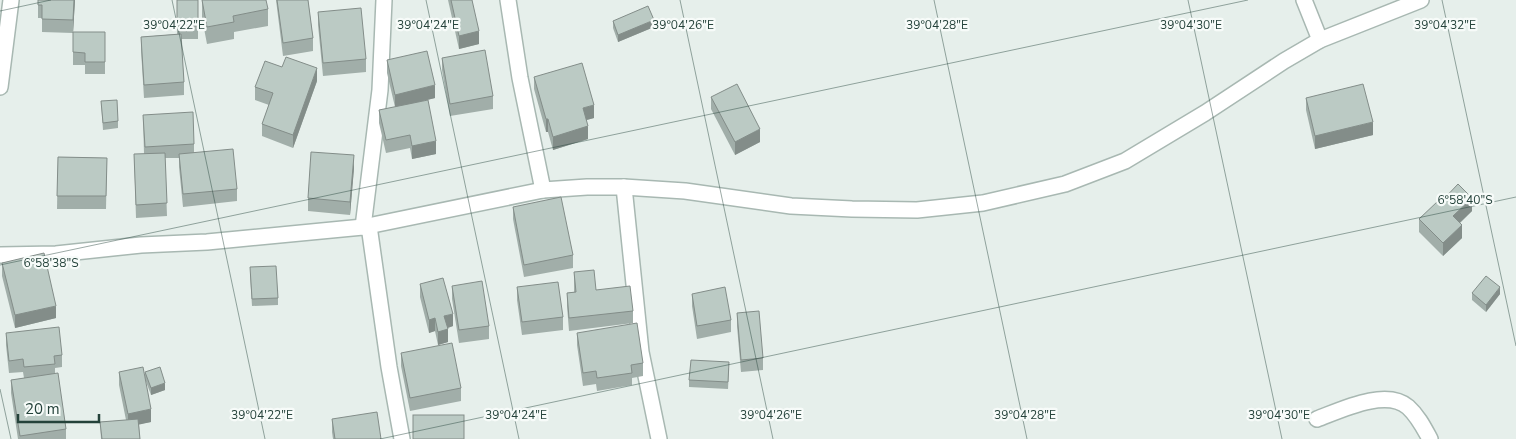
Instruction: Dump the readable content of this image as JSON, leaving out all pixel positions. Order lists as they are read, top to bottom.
{
  "scale_bar": "20 m",
  "coordinates": [
    "39°04'22\"E",
    "39°04'24\"E",
    "39°04'26\"E",
    "39°04'28\"E",
    "39°04'30\"E",
    "39°04'32\"E",
    "6°58'40\"S",
    "6°58'38\"S"
  ]
}
